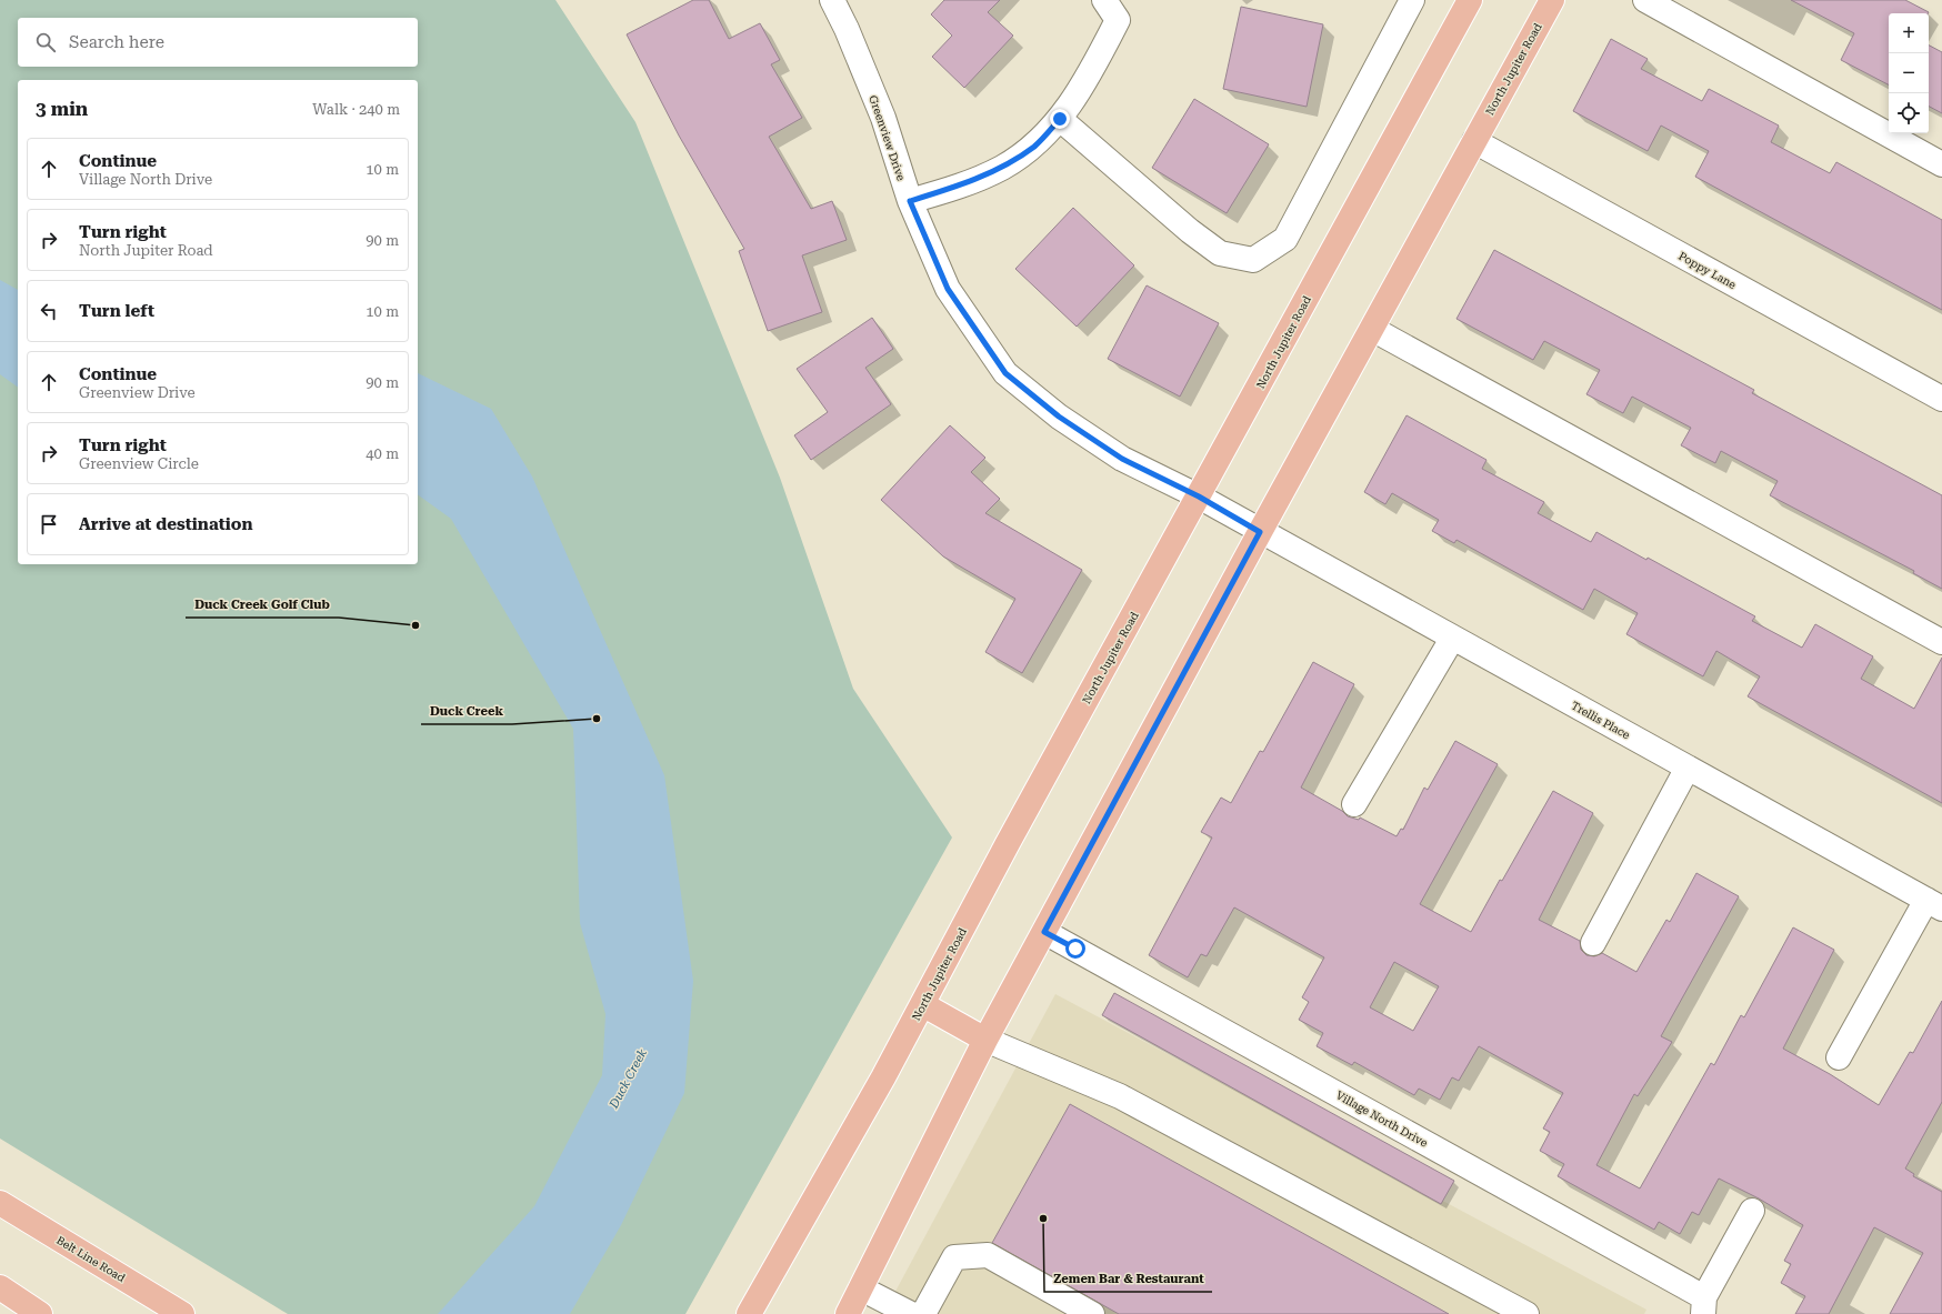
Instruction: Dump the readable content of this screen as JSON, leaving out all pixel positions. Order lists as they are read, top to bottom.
{
  "streets": {
    "main road": ["North Jupiter Road", "Belt Line Road"],
    "street": [
      "Greenview Drive",
      "Poppy Lane",
      "Trellis Place",
      "Village North Drive"
    ]
  },
  "crossings": [
    ["North Jupiter Road", "Greenview Drive"],
    ["North Jupiter Road", "Poppy Lane"],
    ["North Jupiter Road", "Trellis Place"],
    ["North Jupiter Road", "Village North Drive"],
    ["Greenview Drive", "Trellis Place"]
  ],
  "water": ["Duck Creek"],
  "places": ["Duck Creek Golf Club", "Duck Creek", "Zemen Bar & Restaurant"],
  "page": {
    "map_buttons": ["+", "−"],
    "search": "Search here",
    "heading": ["3 min", "Walk · 240 m"],
    "list": [
      ["Continue", "Village North Drive", "10 m"],
      ["Turn right", "North Jupiter Road", "90 m"],
      ["Turn left", "10 m"],
      ["Continue", "Greenview Drive", "90 m"],
      ["Turn right", "Greenview Circle", "40 m"],
      "Arrive at destination"
    ]
  }
}
